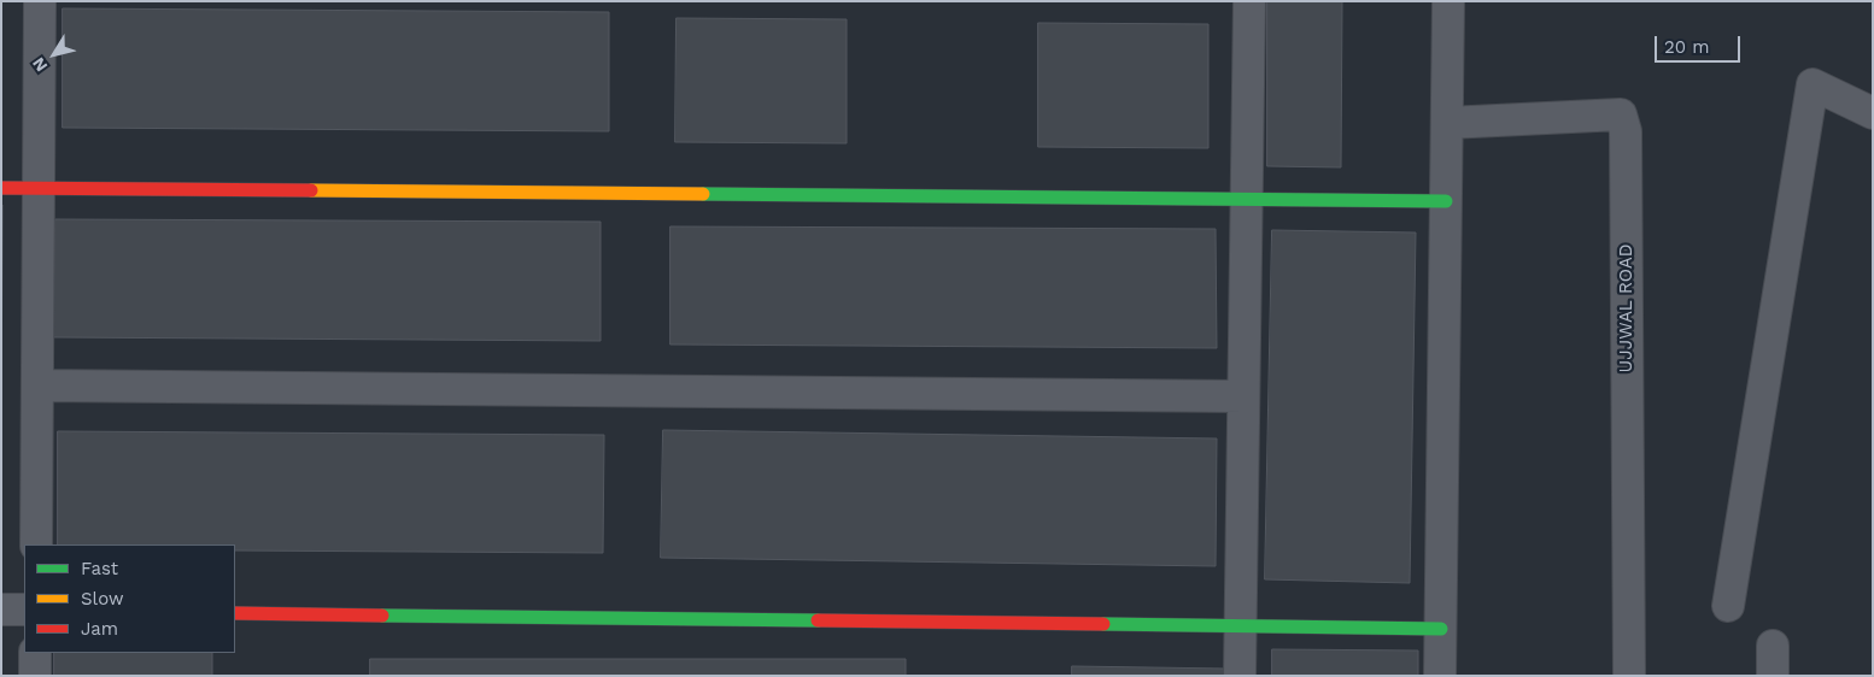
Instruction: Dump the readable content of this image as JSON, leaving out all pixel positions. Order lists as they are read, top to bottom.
{
  "streets": {
    "street": ["UJJWAL ROAD"]
  },
  "legend": ["Fast", "Slow", "Jam"],
  "scale_bar": "20 m",
  "north": "bottom left"
}
